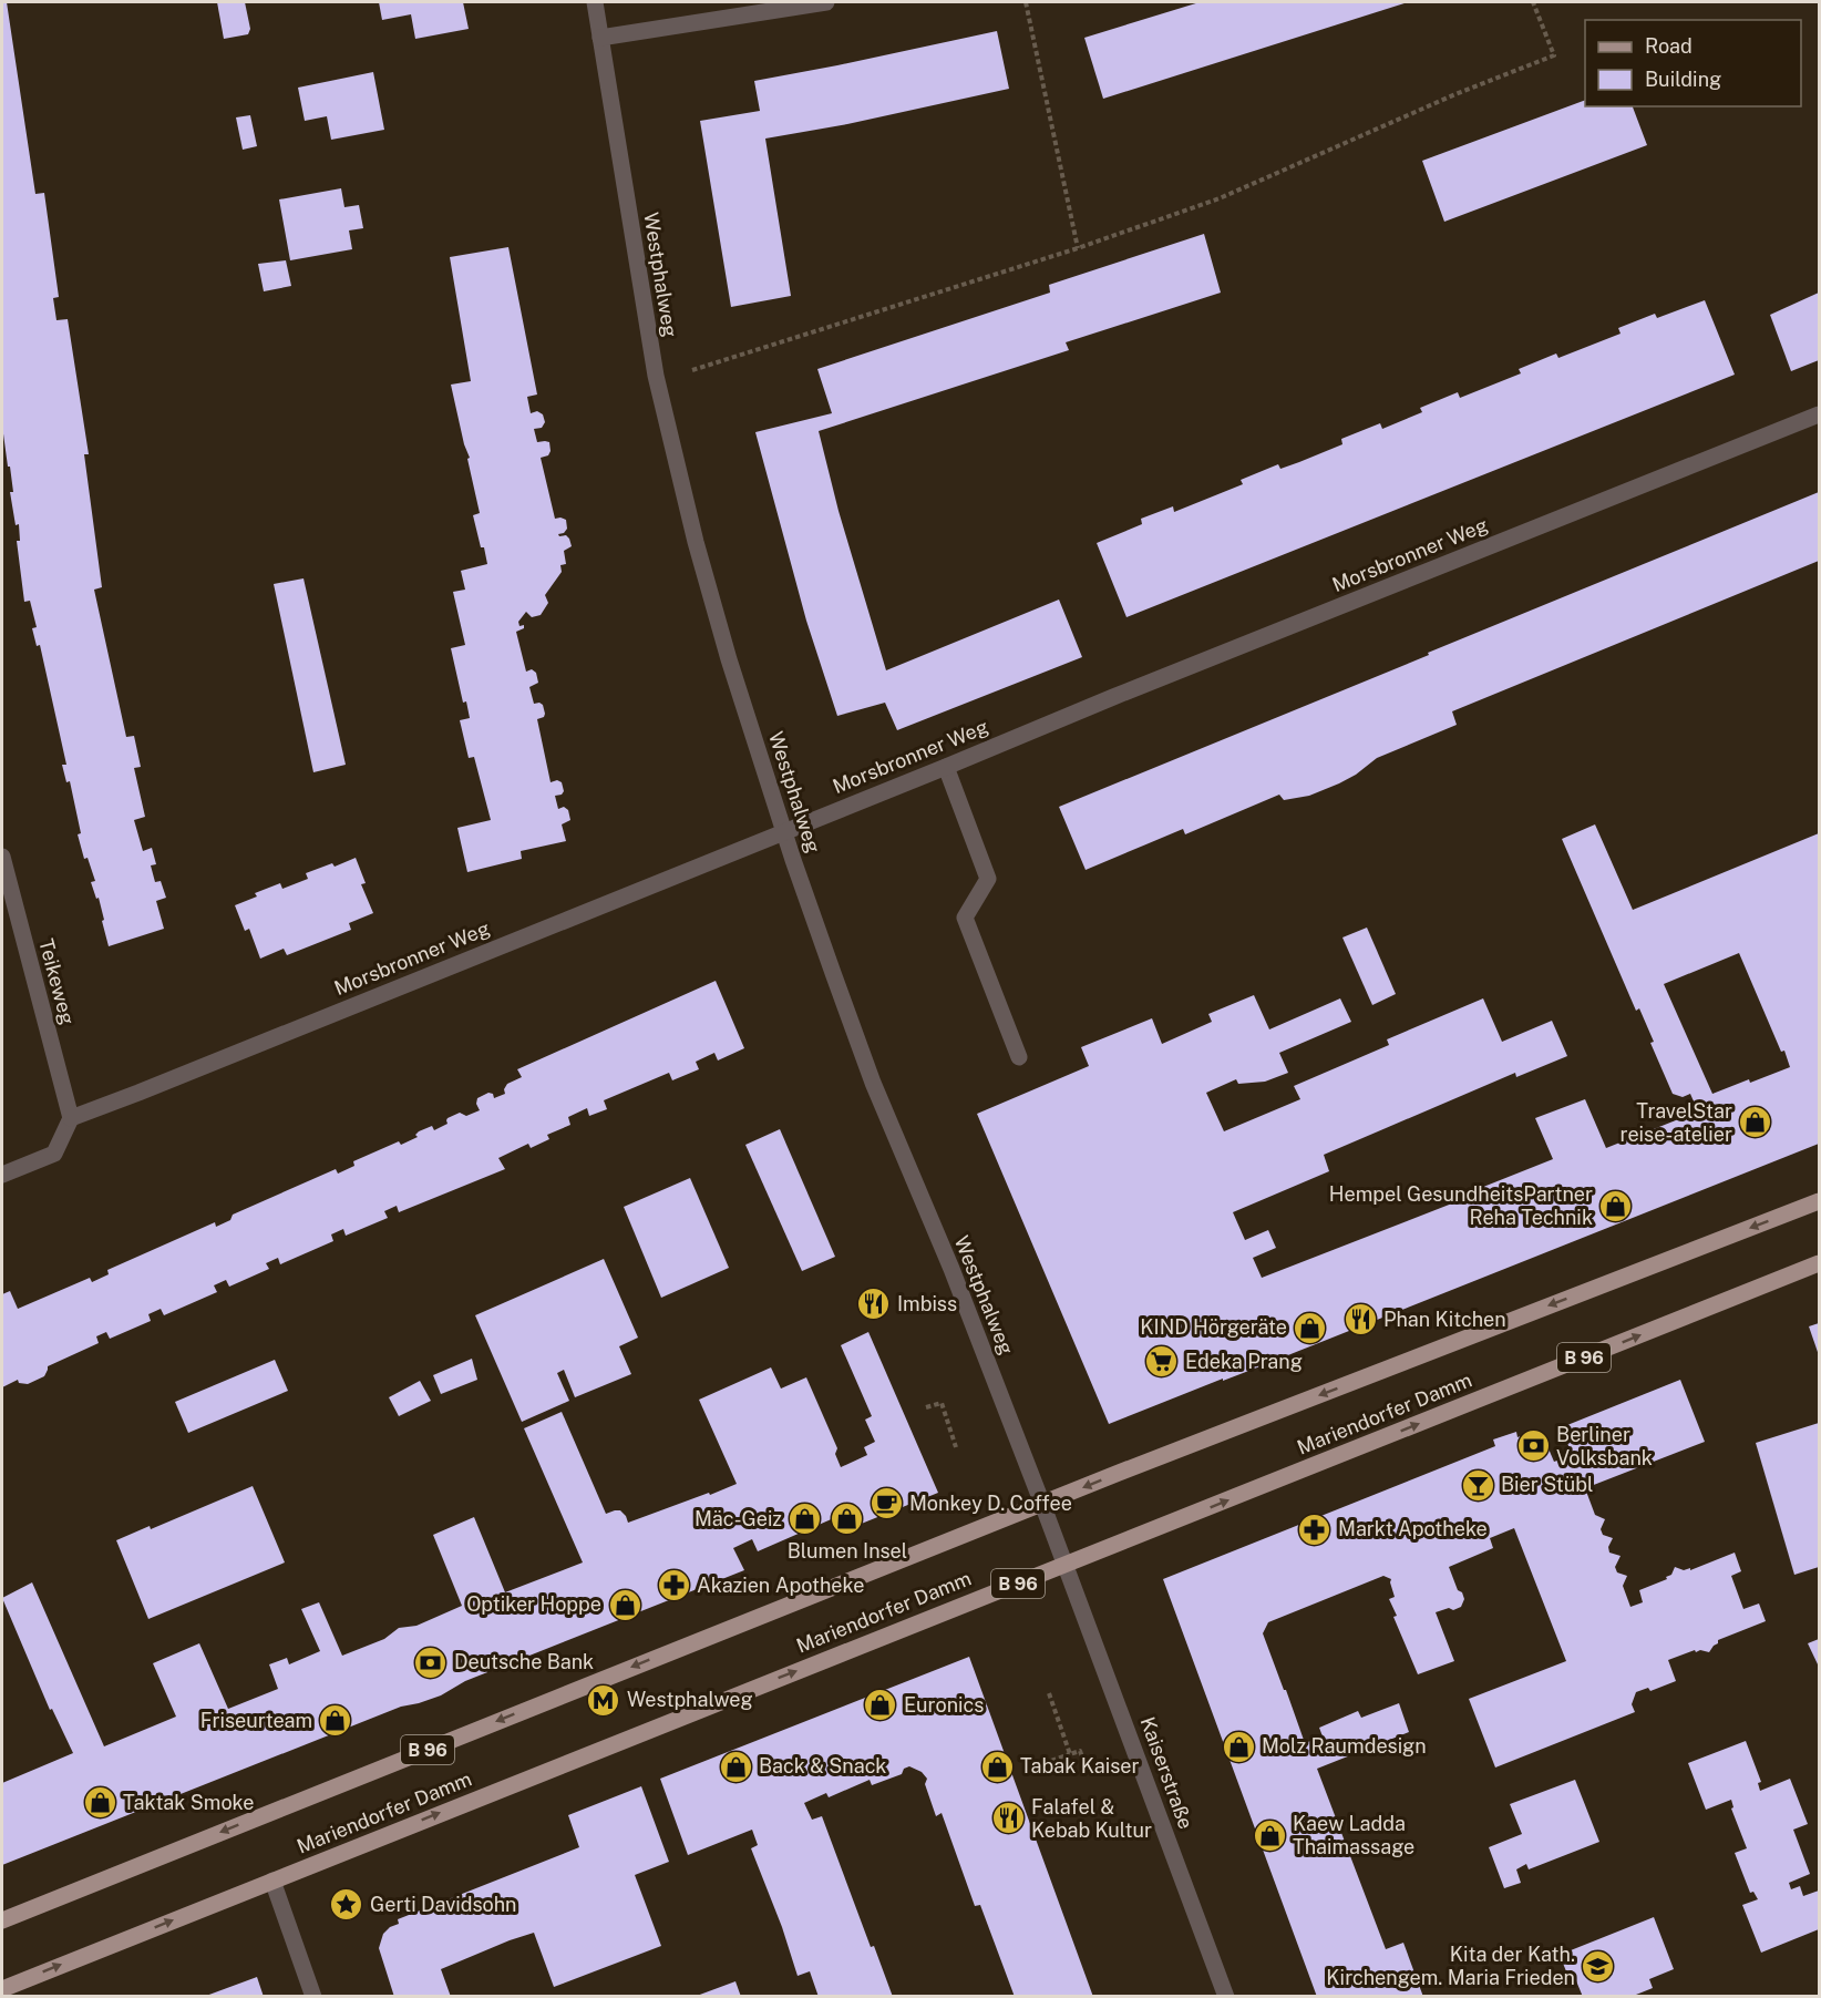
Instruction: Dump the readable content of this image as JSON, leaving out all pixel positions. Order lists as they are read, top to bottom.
{
  "streets": {
    "main road": ["B 96", "Mariendorfer Damm"],
    "street": [
      "Westphalweg",
      "Morsbronner Weg",
      "Teikeweg",
      "Kaiserstraße"
    ]
  },
  "crossings": [
    ["Westphalweg", "Morsbronner Weg"],
    ["Westphalweg", "Mariendorfer Damm"],
    ["Westphalweg", "Kaiserstraße"],
    ["Morsbronner Weg", "Teikeweg"],
    ["Mariendorfer Damm", "Kaiserstraße"]
  ],
  "places": {
    "shop": [
      "TravelStar reise-atelier",
      "Hempel GesundheitsPartner Reha Technik",
      "KIND Hörgeräte",
      "Mäc-Geiz",
      "Blumen Insel",
      "Optiker Hoppe",
      "Euronics",
      "Friseurteam",
      "Molz Raumdesign",
      "Back & Snack",
      "Tabak Kaiser",
      "Taktak Smoke",
      "Kaew Ladda Thaimassage"
    ],
    "restaurant": ["Imbiss", "Phan Kitchen", "Falafel & Kebab Kultur"],
    "supermarket": ["Edeka Prang"],
    "bank": ["Berliner Volksbank", "Deutsche Bank"],
    "bar": ["Bier Stübl"],
    "cafe": ["Monkey D. Coffee"],
    "pharmacy": ["Markt Apotheke", "Akazien Apotheke"],
    "metro station": ["Westphalweg"],
    "place": ["Gerti Davidsohn"],
    "school or university": ["Kita der Kath. Kirchengem. Maria Frieden"]
  },
  "legend": ["Road", "Building"]
}
